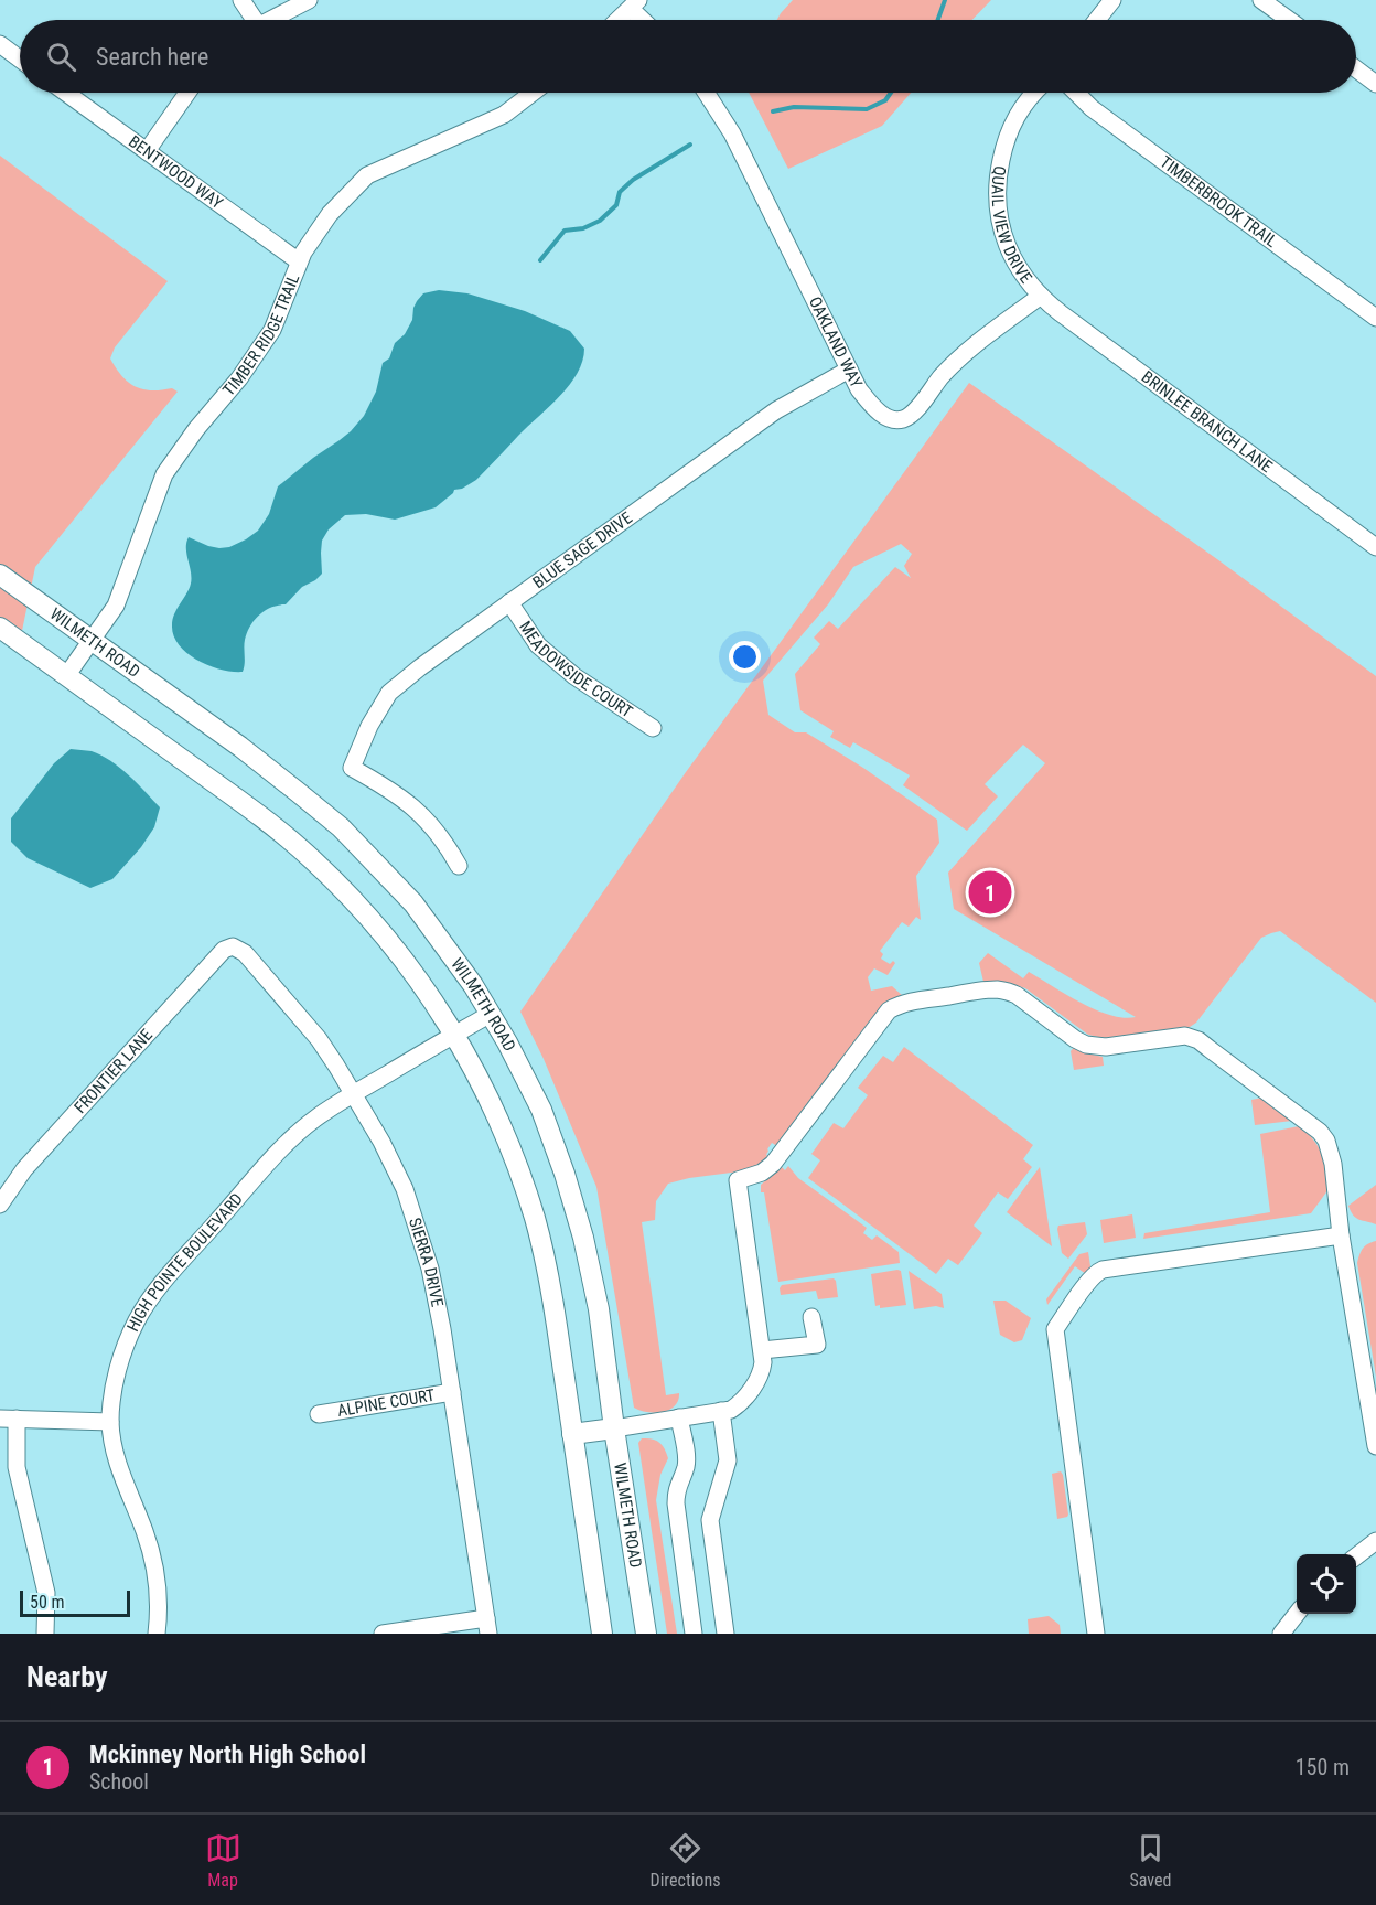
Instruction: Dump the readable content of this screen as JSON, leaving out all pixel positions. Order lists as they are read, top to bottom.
{
  "streets": {
    "main road": ["WILMETH ROAD"],
    "street": [
      "BENTWOOD WAY",
      "TIMBERBROOK TRAIL",
      "QUAIL VIEW DRIVE",
      "TIMBER RIDGE TRAIL",
      "OAKLAND WAY",
      "BRINLEE BRANCH LANE",
      "BLUE SAGE DRIVE",
      "MEADOWSIDE COURT",
      "FRONTIER LANE",
      "SIERRA DRIVE",
      "HIGH POINTE BOULEVARD",
      "ALPINE COURT"
    ]
  },
  "crossings": [
    ["BENTWOOD WAY", "TIMBER RIDGE TRAIL"],
    ["QUAIL VIEW DRIVE", "OAKLAND WAY"],
    ["QUAIL VIEW DRIVE", "BRINLEE BRANCH LANE"],
    ["TIMBER RIDGE TRAIL", "WILMETH ROAD"],
    ["OAKLAND WAY", "BRINLEE BRANCH LANE"],
    ["OAKLAND WAY", "BLUE SAGE DRIVE"],
    ["BLUE SAGE DRIVE", "MEADOWSIDE COURT"],
    ["WILMETH ROAD", "HIGH POINTE BOULEVARD"],
    ["FRONTIER LANE", "SIERRA DRIVE"],
    ["SIERRA DRIVE", "HIGH POINTE BOULEVARD"],
    ["SIERRA DRIVE", "ALPINE COURT"]
  ],
  "scale_bar": "50 m",
  "page": {
    "search": "Search here",
    "pins": "1",
    "scale": "50 m",
    "heading": "Nearby",
    "list": [
      {
        "mark": "1",
        "name": "Mckinney North High School",
        "note": "School",
        "value": "150 m"
      }
    ],
    "nav": ["Map", "Directions", "Saved"]
  }
}
